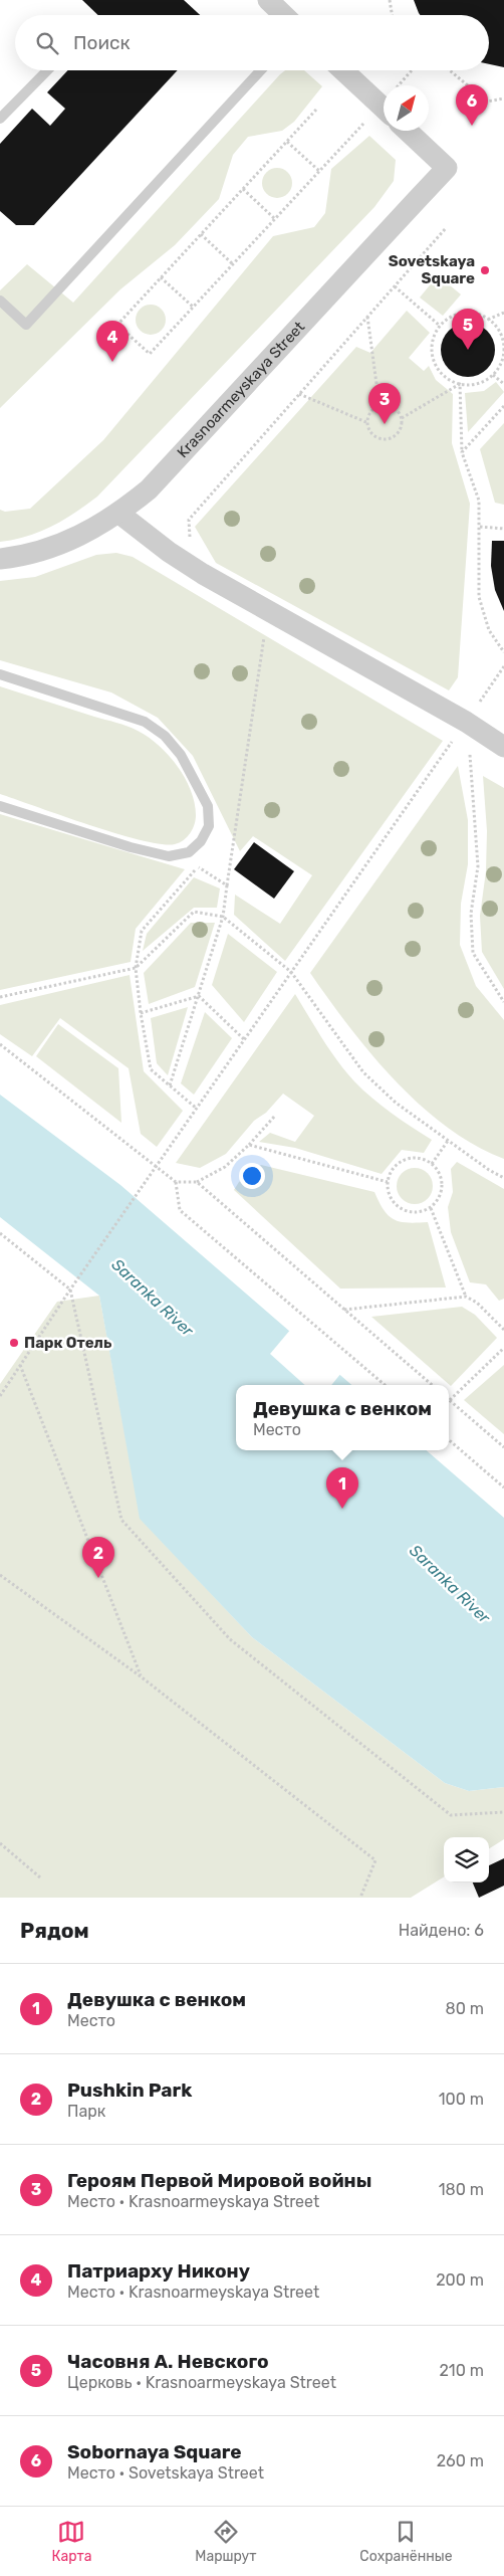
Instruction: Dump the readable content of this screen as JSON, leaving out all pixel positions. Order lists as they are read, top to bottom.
{
  "streets": {
    "street": ["Krasnoarmeyskaya Street"]
  },
  "water": ["Saranka River"],
  "places": ["Sovetskaya Square", "Парк Отель"],
  "north": "top right",
  "page": {
    "search": "Поиск",
    "pins": [
      "6",
      "5",
      "4",
      "3",
      "1",
      "2"
    ],
    "popup": ["Девушка с венком", "Место"],
    "heading": ["Рядом", "Найдено: 6"],
    "list": [
      {
        "mark": "1",
        "name": "Девушка с венком",
        "note": "Место",
        "value": "80 m"
      },
      {
        "mark": "2",
        "name": "Pushkin Park",
        "note": "Парк",
        "value": "100 m"
      },
      {
        "mark": "3",
        "name": "Героям Первой Мировой войны",
        "note": "Место · Krasnoarmeyskaya Street",
        "value": "180 m"
      },
      {
        "mark": "4",
        "name": "Патриарху Никону",
        "note": "Место · Krasnoarmeyskaya Street",
        "value": "200 m"
      },
      {
        "mark": "5",
        "name": "Часовня А. Невского",
        "note": "Церковь · Krasnoarmeyskaya Street",
        "value": "210 m"
      },
      {
        "mark": "6",
        "name": "Sobornaya Square",
        "note": "Место · Sovetskaya Street",
        "value": "260 m"
      }
    ],
    "nav": ["Карта", "Маршрут", "Сохранённые"]
  }
}
